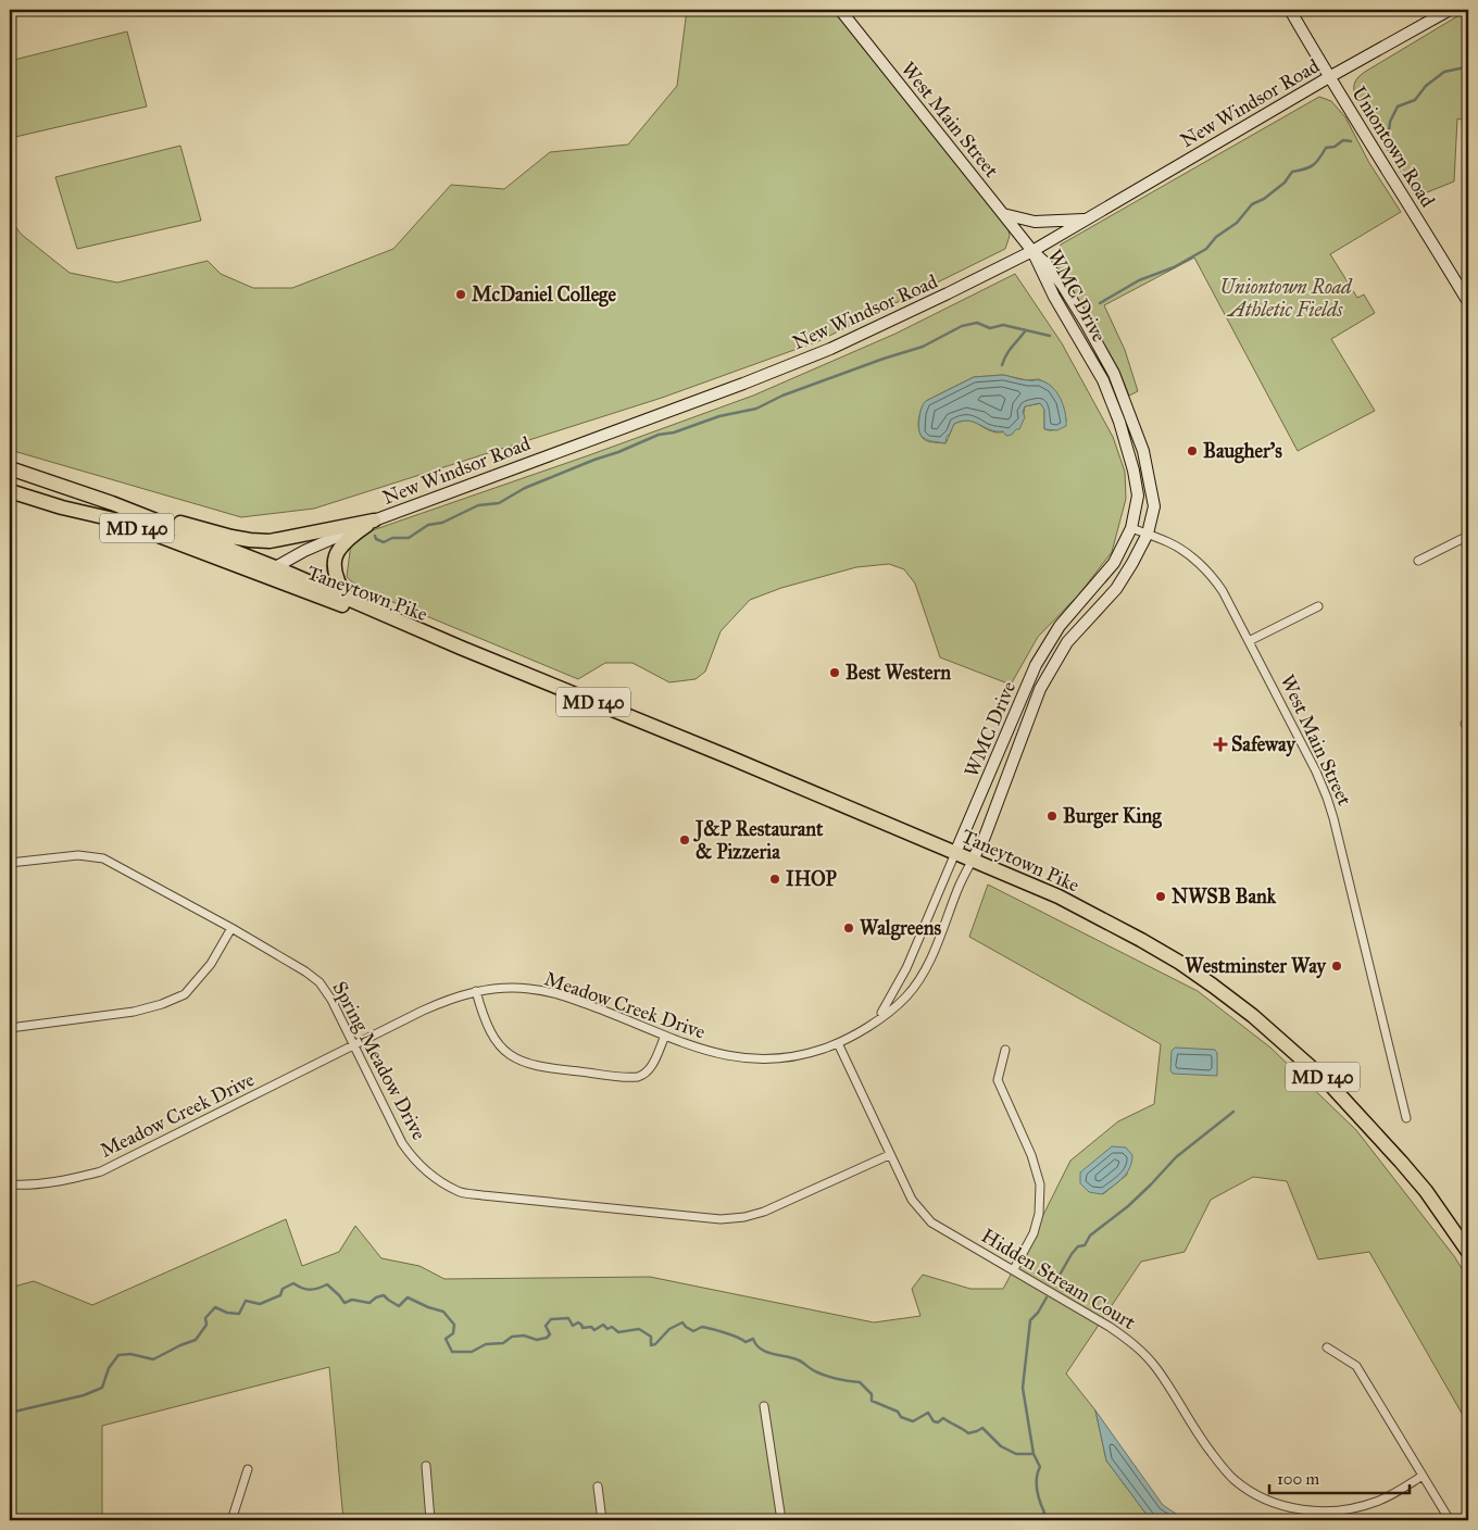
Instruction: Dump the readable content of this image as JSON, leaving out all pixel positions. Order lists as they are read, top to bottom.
{
  "streets": {
    "highway": ["MD 140", "Taneytown Pike"],
    "main road": [
      "New Windsor Road",
      "West Main Street",
      "Uniontown Road",
      "WMC Drive"
    ],
    "street": ["Meadow Creek Drive", "Spring Meadow Drive", "Hidden Stream Court"]
  },
  "crossings": [
    ["New Windsor Road", "West Main Street"],
    ["New Windsor Road", "Uniontown Road"],
    ["New Windsor Road", "WMC Drive"],
    ["New Windsor Road", "MD 140"],
    ["New Windsor Road", "Taneytown Pike"],
    ["West Main Street", "WMC Drive"],
    ["WMC Drive", "Taneytown Pike"],
    ["WMC Drive", "Meadow Creek Drive"],
    ["MD 140", "Taneytown Pike"],
    ["Taneytown Pike", "Meadow Creek Drive"],
    ["Meadow Creek Drive", "Spring Meadow Drive"],
    ["Meadow Creek Drive", "Hidden Stream Court"],
    ["Spring Meadow Drive", "Hidden Stream Court"]
  ],
  "parks": ["Uniontown Road Athletic Fields"],
  "places": {
    "other": [
      "McDaniel College",
      "Baugher's",
      "Best Western",
      "Burger King",
      "J&P Restaurant & Pizzeria",
      "IHOP",
      "NWSB Bank",
      "Walgreens",
      "Westminster Way"
    ],
    "health": ["Safeway"]
  },
  "scale_bar": "100 m"
}
